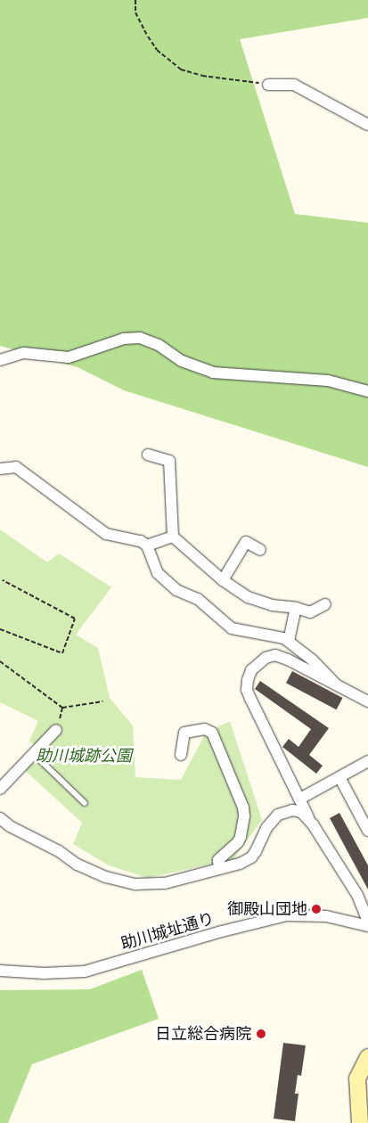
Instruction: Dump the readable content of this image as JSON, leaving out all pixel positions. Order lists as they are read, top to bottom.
{
  "streets": {
    "street": ["助川城址通り"]
  },
  "parks": ["助川城跡公園"],
  "places": ["御殿山団地", "日立総合病院"]
}
